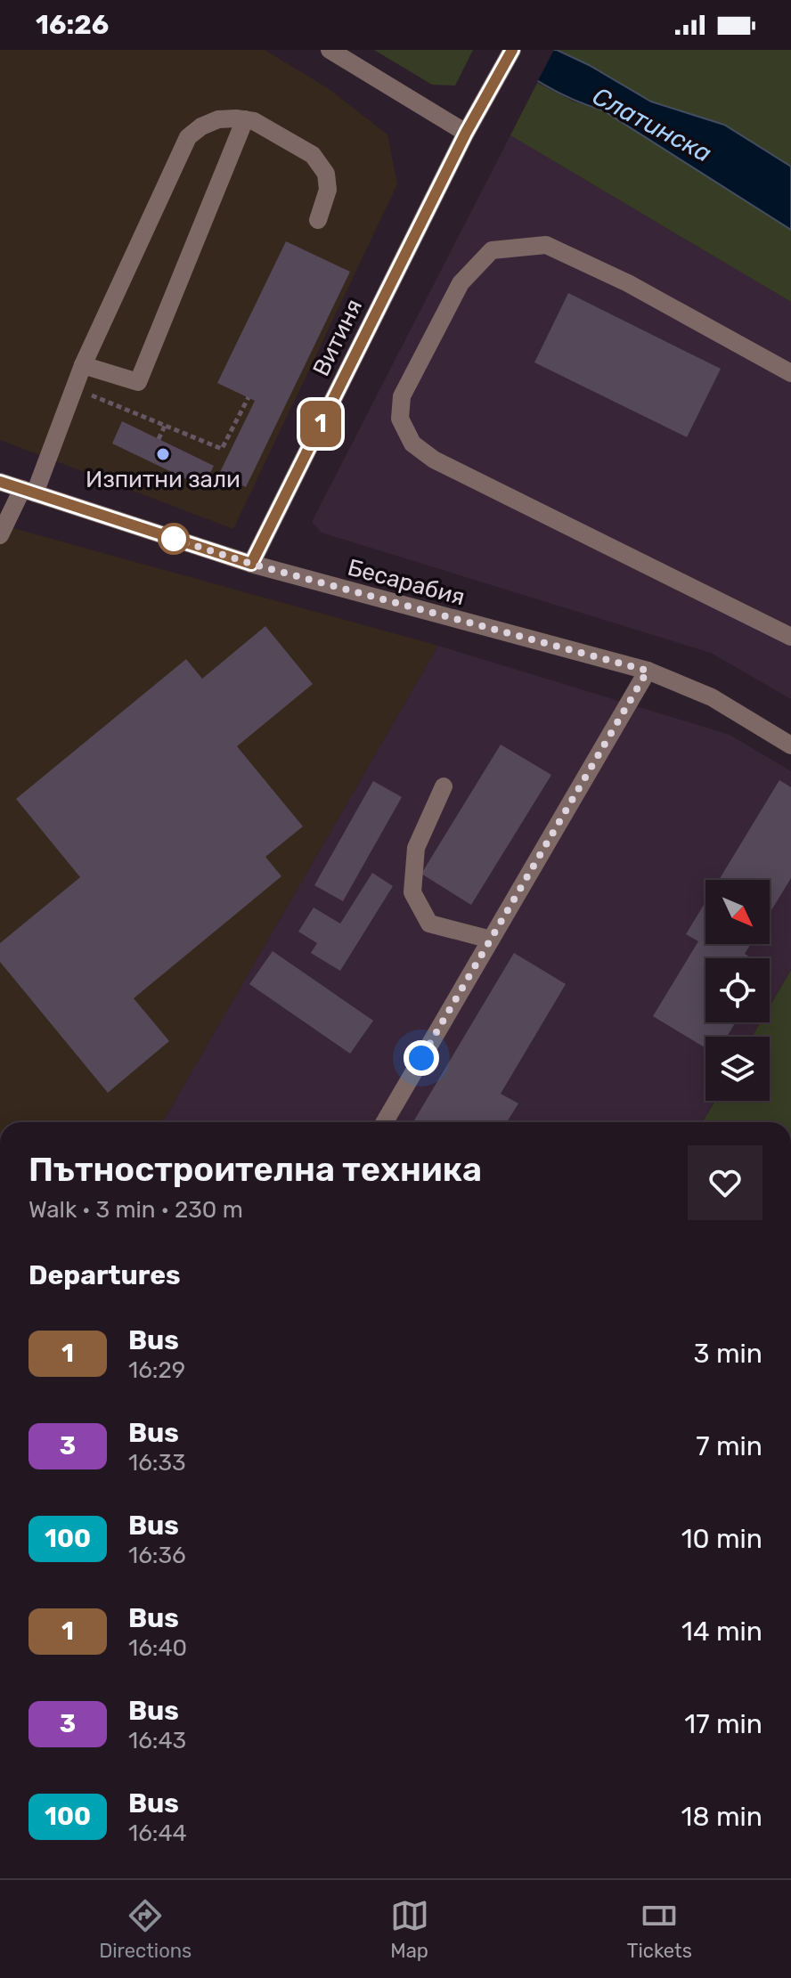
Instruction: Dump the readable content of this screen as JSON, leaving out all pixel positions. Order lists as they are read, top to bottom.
{
  "streets": {
    "street": ["Витиня", "Бесарабия"]
  },
  "crossings": [
    ["Витиня", "Бесарабия"]
  ],
  "water": ["Слатинска"],
  "places": ["Изпитни зали"],
  "lines": ["bus line 1"],
  "north": "bottom right",
  "page": {
    "status": "16:26",
    "on_map": "1",
    "heading": [
      ["Пътностроителна техника", "Walk · 3 min · 230 m"],
      "Departures"
    ],
    "list": [
      {
        "mark": "1",
        "name": "Bus",
        "note": "16:29",
        "value": "3 min"
      },
      {
        "mark": "3",
        "name": "Bus",
        "note": "16:33",
        "value": "7 min"
      },
      {
        "mark": "100",
        "name": "Bus",
        "note": "16:36",
        "value": "10 min"
      },
      {
        "mark": "1",
        "name": "Bus",
        "note": "16:40",
        "value": "14 min"
      },
      {
        "mark": "3",
        "name": "Bus",
        "note": "16:43",
        "value": "17 min"
      },
      {
        "mark": "100",
        "name": "Bus",
        "note": "16:44",
        "value": "18 min"
      }
    ],
    "tabs": ["Directions", "Map", "Tickets"]
  }
}
